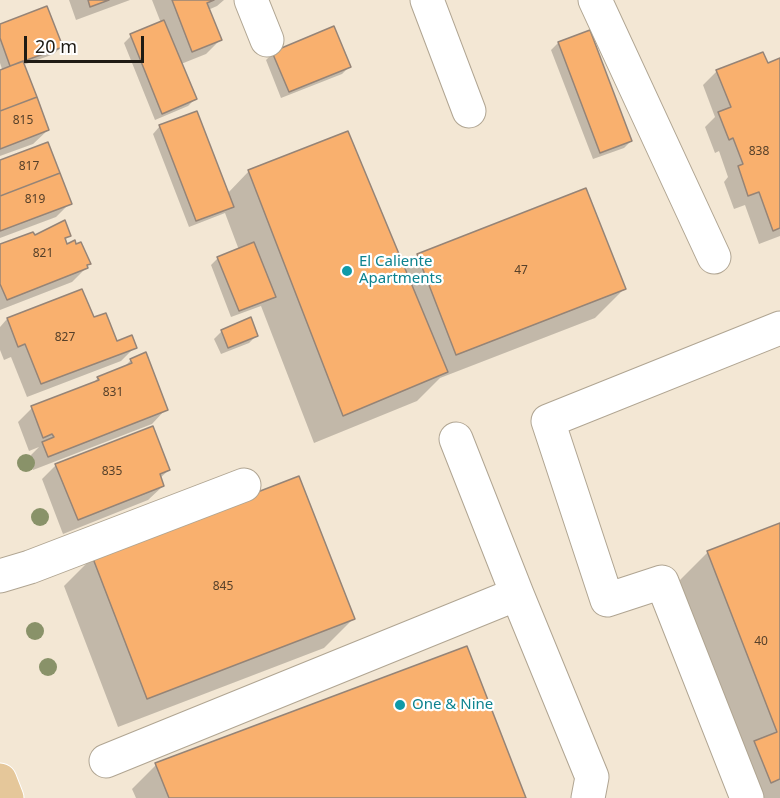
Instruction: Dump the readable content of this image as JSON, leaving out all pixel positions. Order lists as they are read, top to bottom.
{
  "places": ["El Caliente Apartments", "One & Nine"],
  "house_numbers": [
    "815",
    "838",
    "817",
    "819",
    "821",
    "47",
    "827",
    "831",
    "835",
    "845",
    "40"
  ],
  "scale_bar": "20 m"
}
